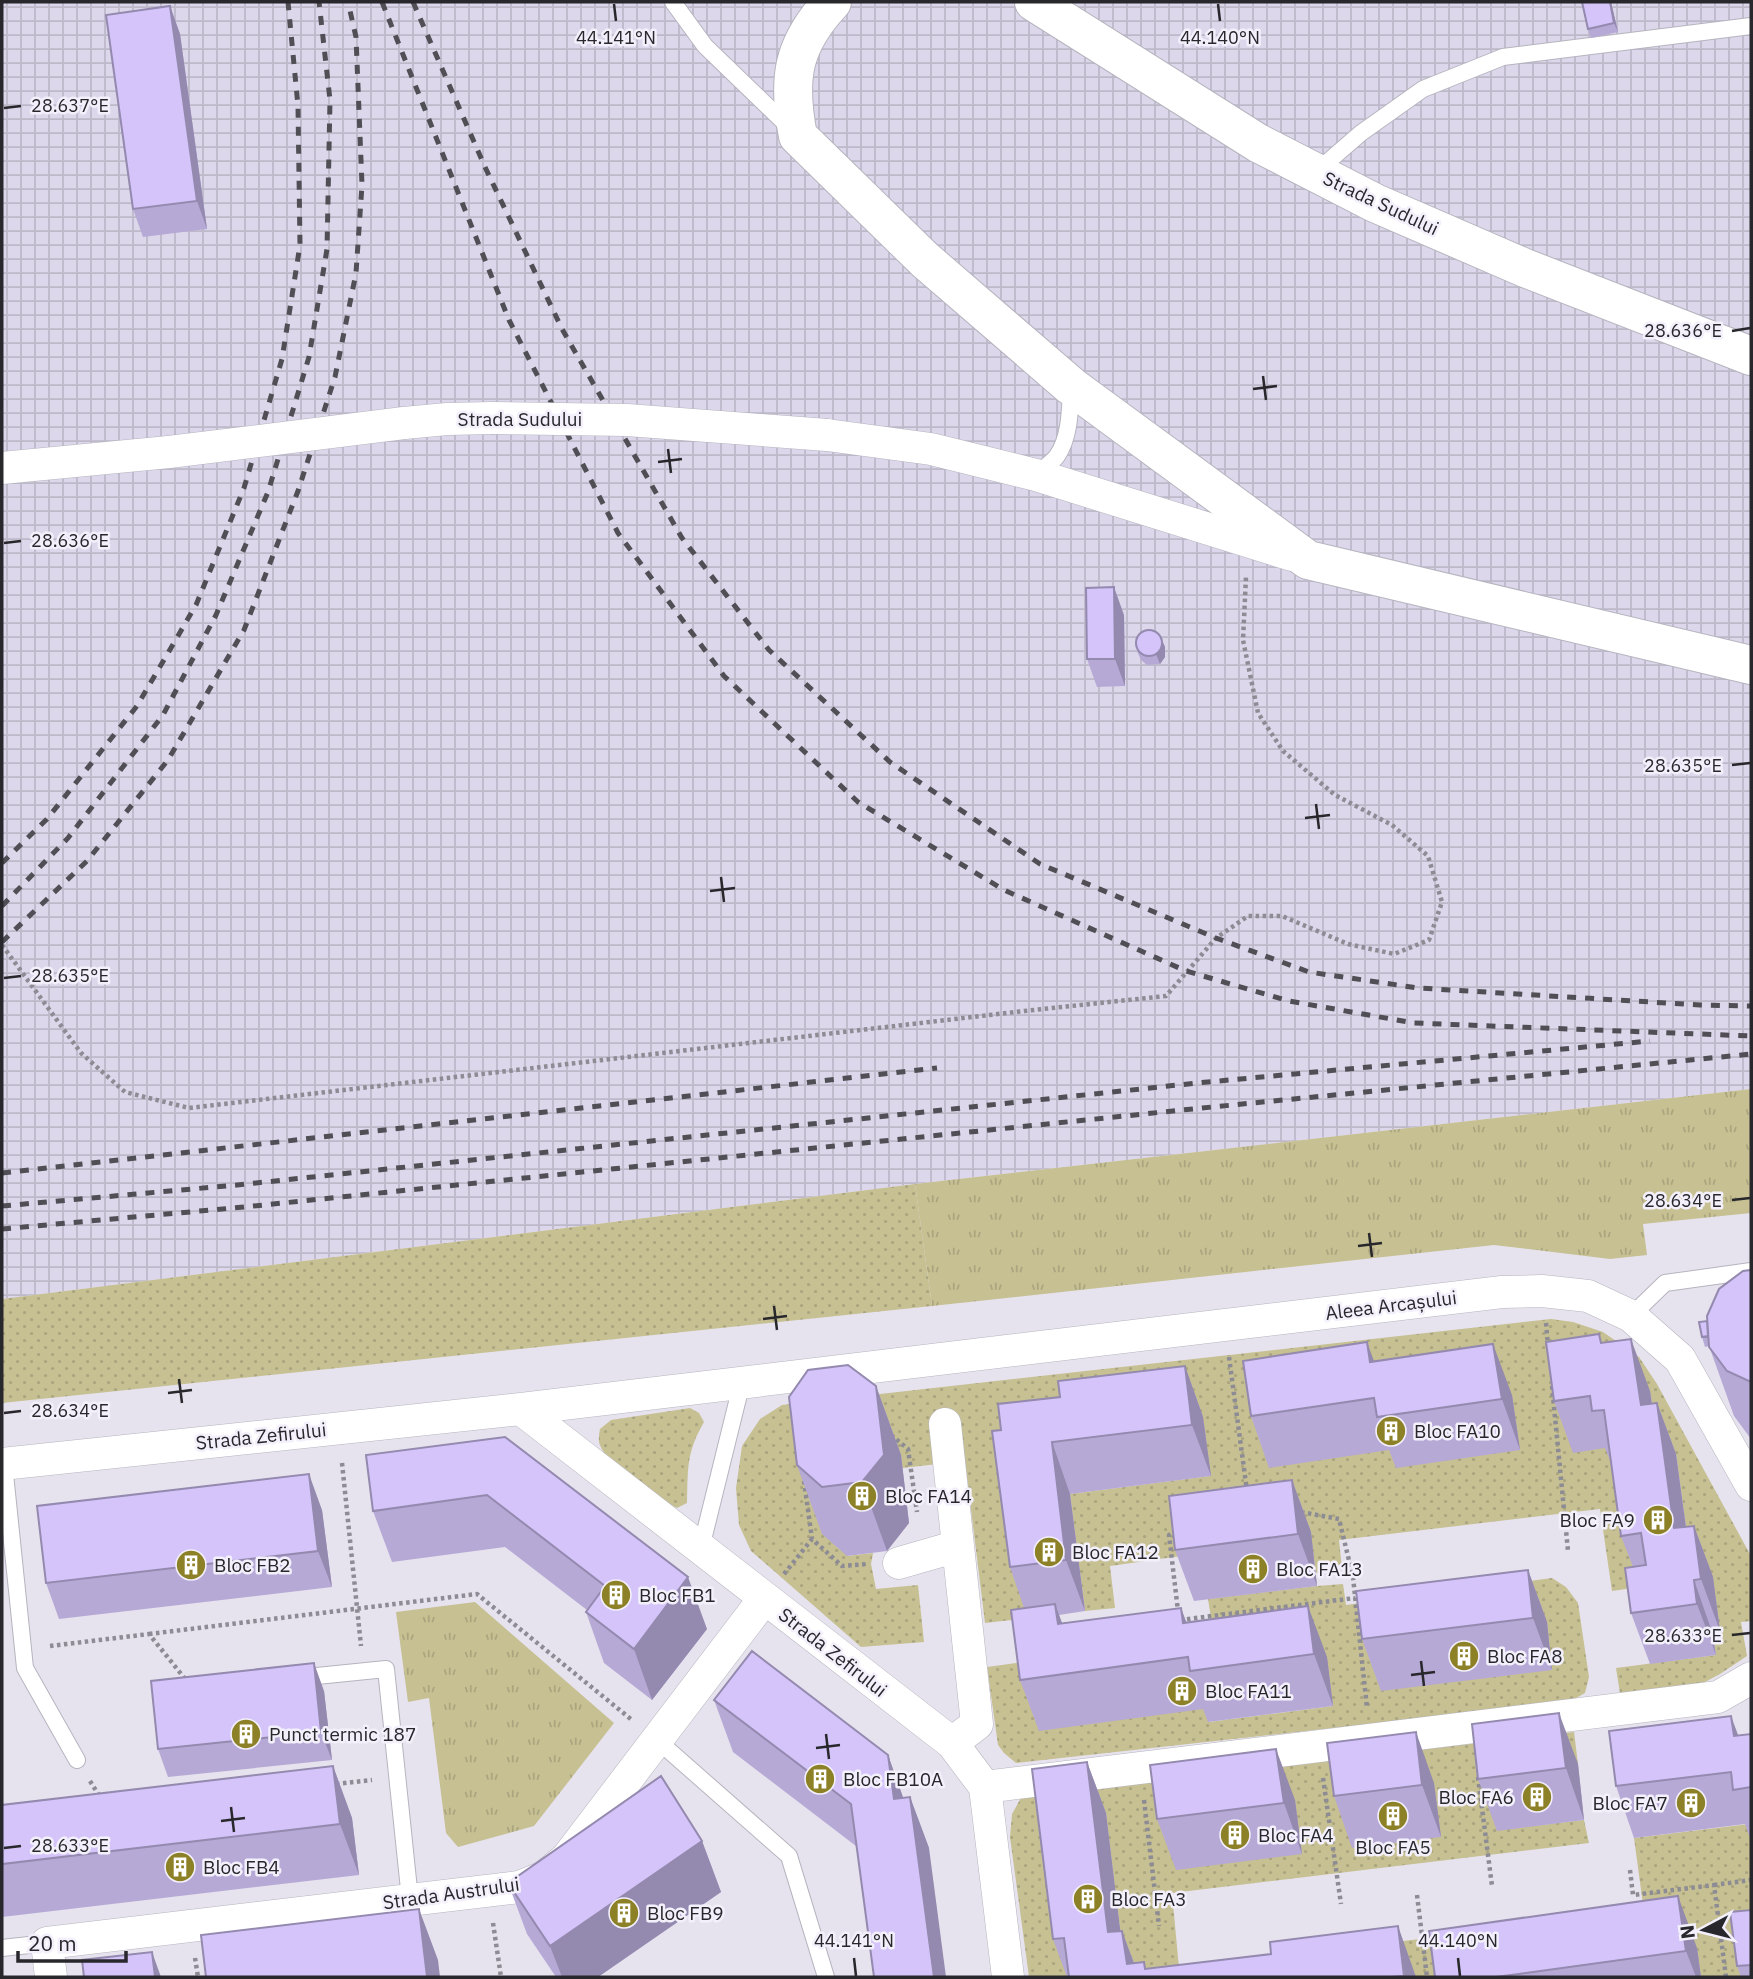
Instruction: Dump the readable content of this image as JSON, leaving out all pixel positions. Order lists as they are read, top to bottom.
{
  "streets": {
    "street": [
      "Strada Sudului",
      "Aleea Arcașului",
      "Strada Zefirului",
      "Strada Austrului"
    ]
  },
  "crossings": [
    ["Aleea Arcașului", "Strada Zefirului"],
    ["Strada Zefirului", "Strada Austrului"]
  ],
  "places": {
    "building": [
      "Bloc FA10",
      "Bloc FA14",
      "Bloc FA9",
      "Bloc FA12",
      "Bloc FB2",
      "Bloc FA13",
      "Bloc FB1",
      "Bloc FA8",
      "Bloc FA11",
      "Punct termic 187",
      "Bloc FB10A",
      "Bloc FA6",
      "Bloc FA7",
      "Bloc FA5",
      "Bloc FA4",
      "Bloc FB4",
      "Bloc FA3",
      "Bloc FB9"
    ]
  },
  "scale_bar": "20 m",
  "north": "left",
  "coordinates": [
    "44.141°N",
    "44.140°N",
    "28.637°E",
    "28.636°E",
    "28.635°E",
    "28.634°E",
    "28.633°E"
  ]
}
